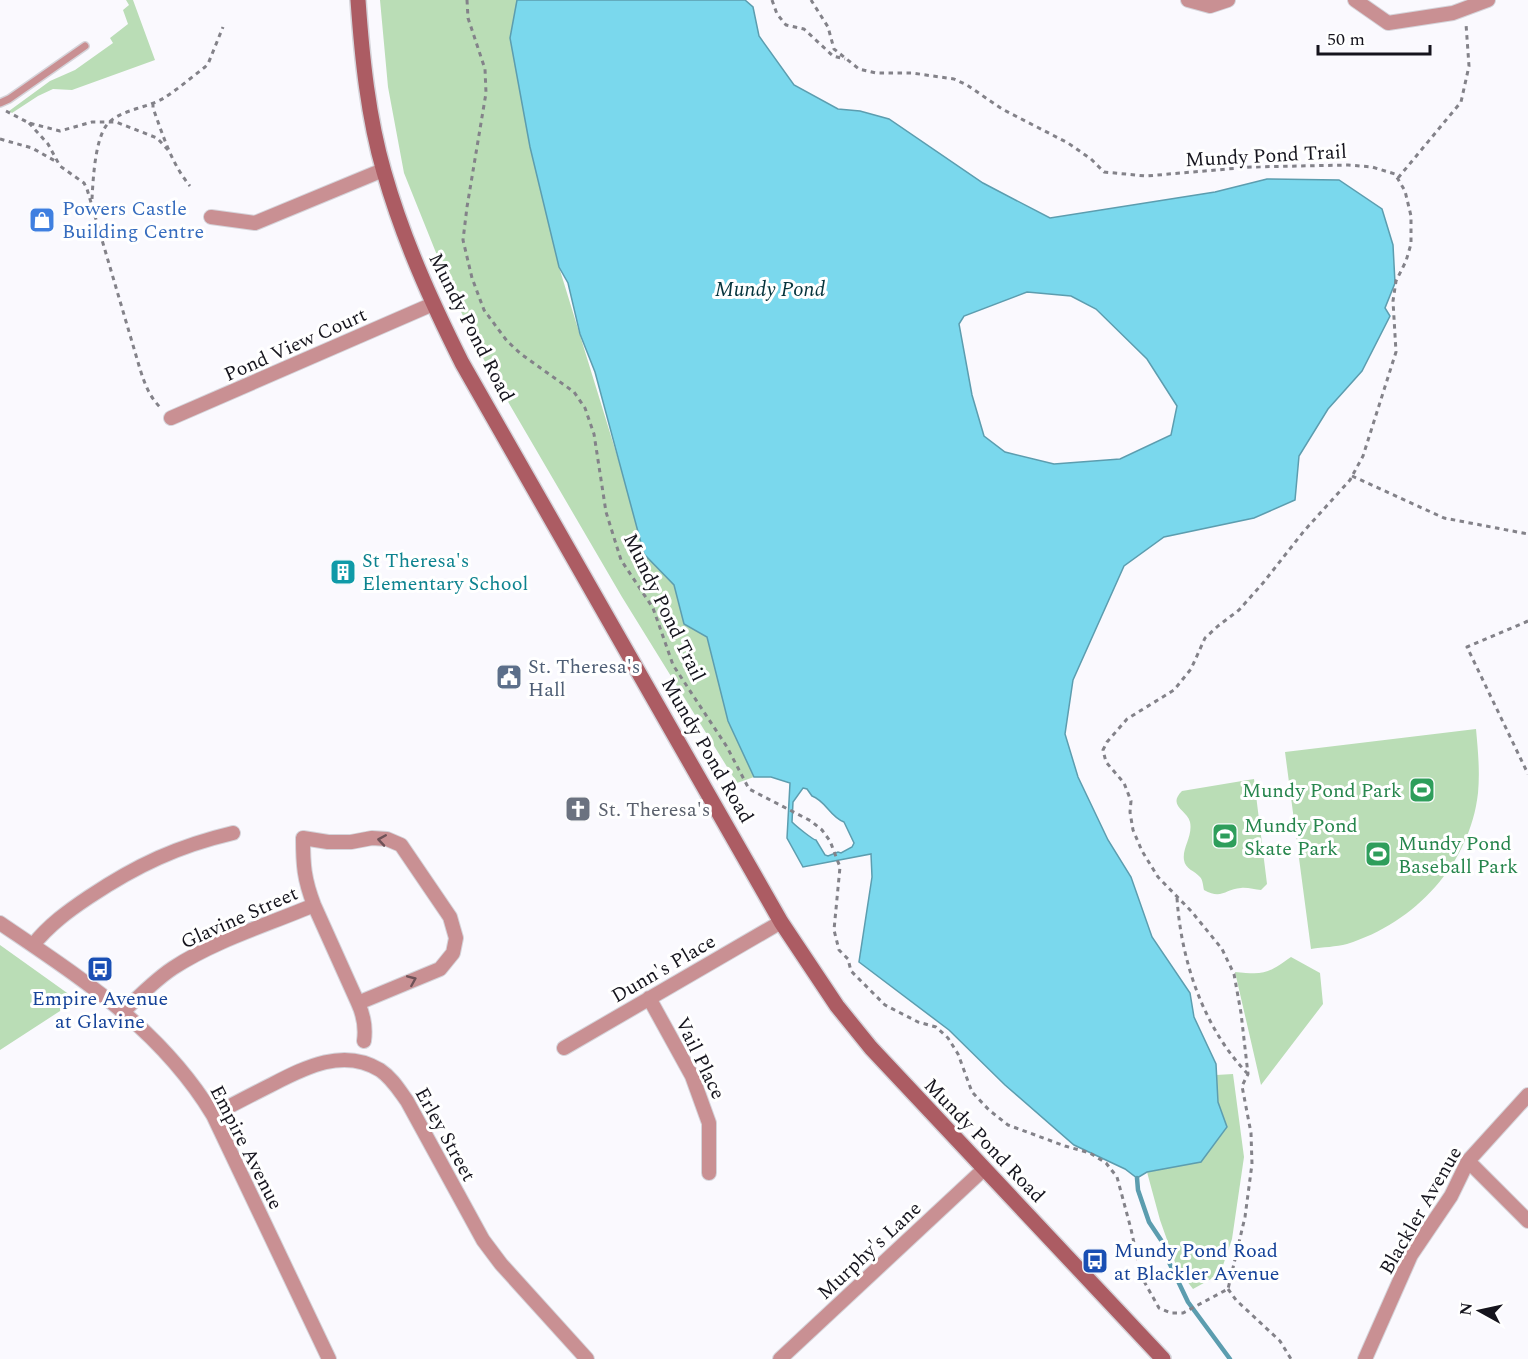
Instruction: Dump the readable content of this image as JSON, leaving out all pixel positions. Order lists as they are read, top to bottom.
{
  "streets": {
    "street": [
      "Mundy Pond Road",
      "Pond View Court",
      "Glavine Street",
      "Dunn's Place",
      "Vail Place",
      "Erley Street",
      "Empire Avenue",
      "Blackler Avenue",
      "Murphy's Lane"
    ],
    "path": ["Mundy Pond Trail"]
  },
  "crossings": [
    ["Mundy Pond Road", "Pond View Court"],
    ["Mundy Pond Road", "Dunn's Place"],
    ["Mundy Pond Road", "Murphy's Lane"],
    ["Glavine Street", "Empire Avenue"],
    ["Dunn's Place", "Vail Place"],
    ["Erley Street", "Empire Avenue"]
  ],
  "water": ["Mundy Pond"],
  "places": {
    "shop": ["Powers Castle Building Centre"],
    "building": ["St Theresa's Elementary School"],
    "public building": ["St. Theresa's Hall"],
    "sports": ["Mundy Pond Park", "Mundy Pond Skate Park", "Mundy Pond Baseball Park"],
    "church": ["St. Theresa's"],
    "bus stop": ["Empire Avenue at Glavine", "Mundy Pond Road at Blackler Avenue"]
  },
  "scale_bar": "50 m",
  "north": "left"
}
